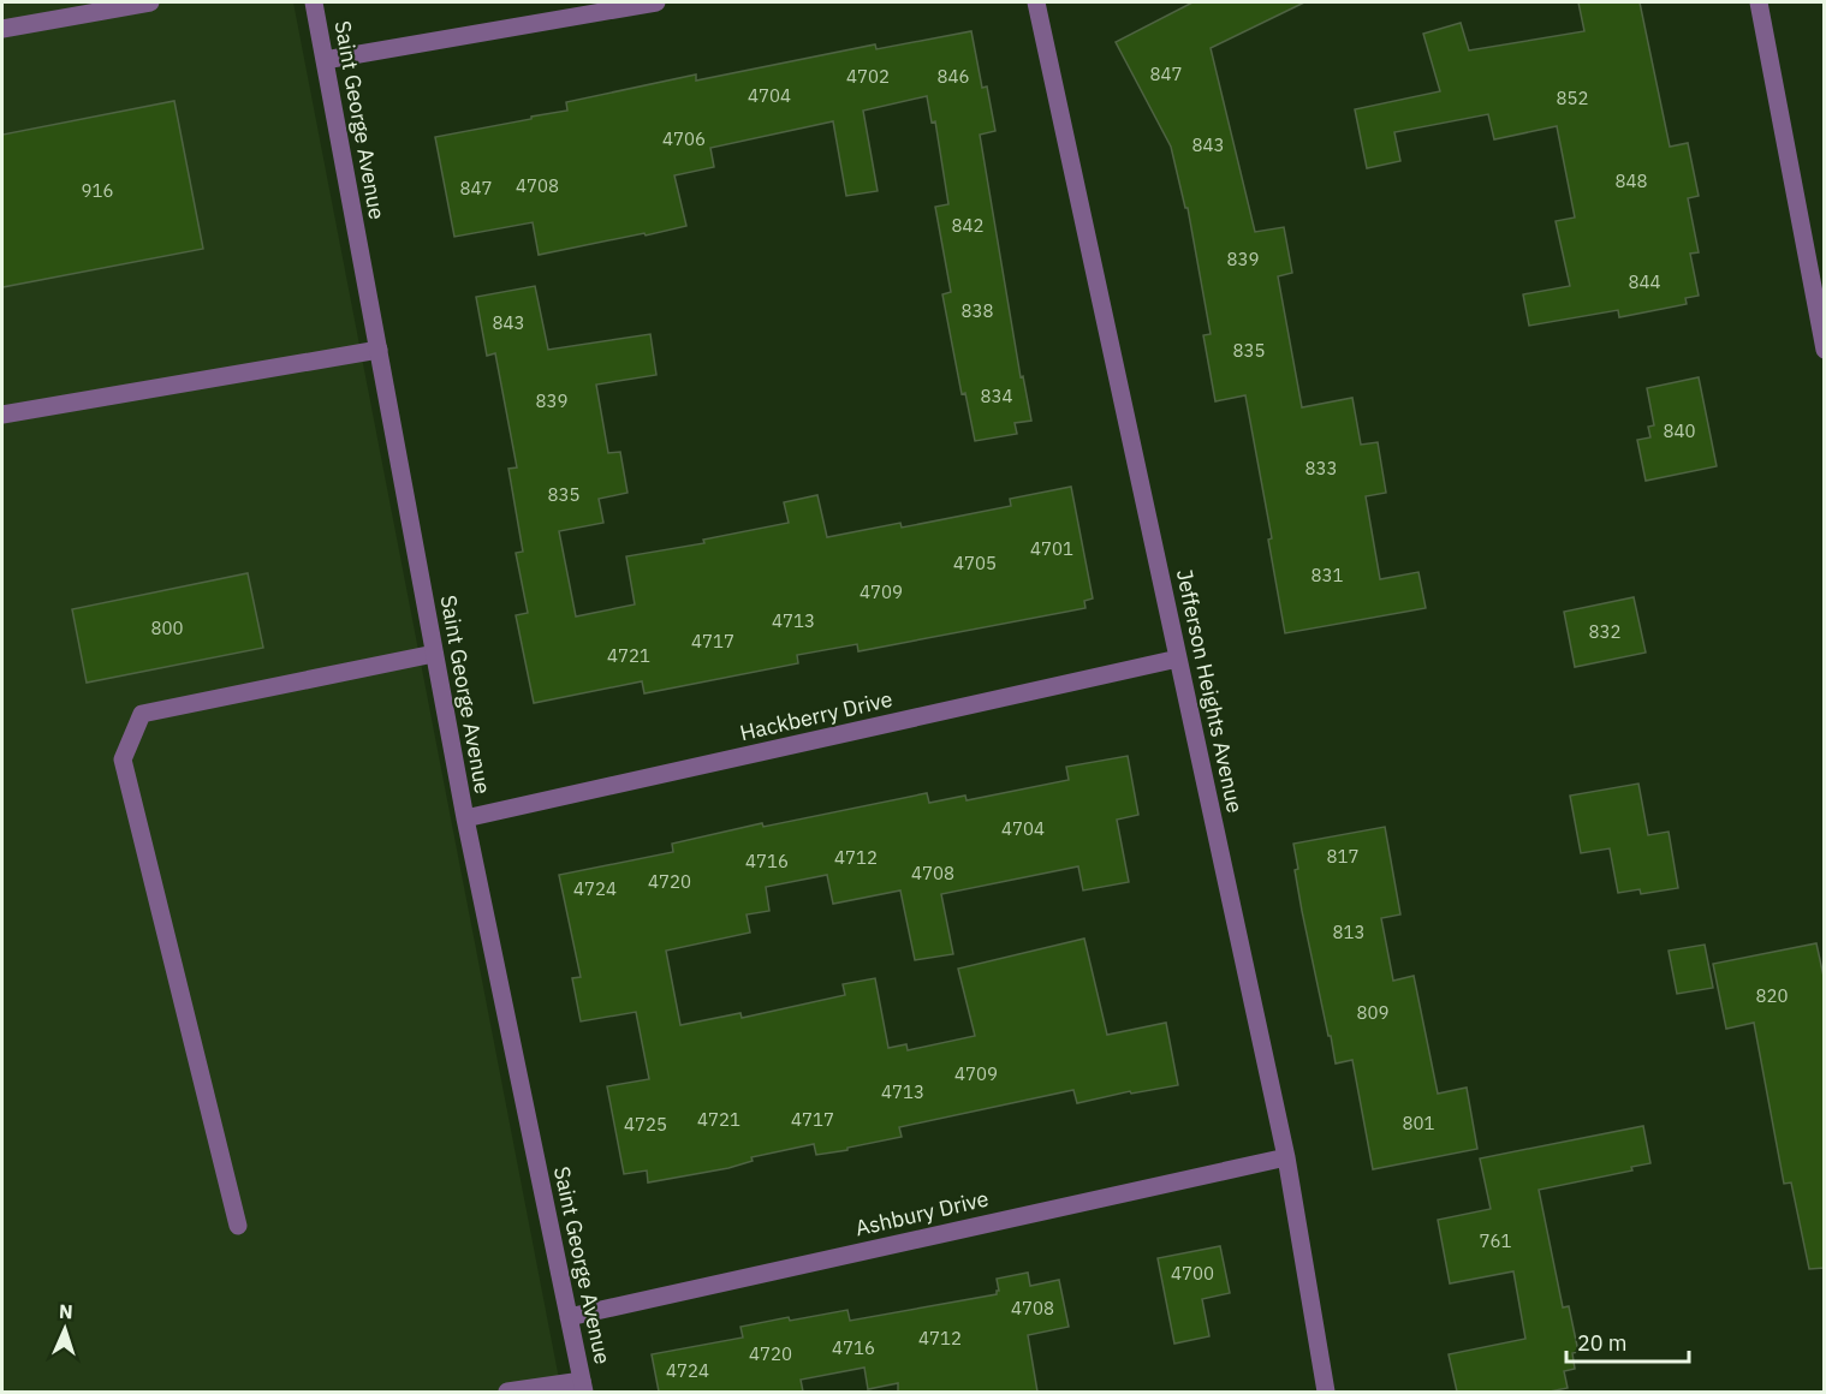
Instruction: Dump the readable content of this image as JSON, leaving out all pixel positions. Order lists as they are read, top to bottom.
{
  "streets": {
    "street": [
      "Saint George Avenue",
      "Jefferson Heights Avenue",
      "Hackberry Drive",
      "Ashbury Drive"
    ]
  },
  "crossings": [
    ["Saint George Avenue", "Hackberry Drive"],
    ["Saint George Avenue", "Ashbury Drive"],
    ["Jefferson Heights Avenue", "Hackberry Drive"],
    ["Jefferson Heights Avenue", "Ashbury Drive"]
  ],
  "house_numbers": [
    "847",
    "4702",
    "846",
    "4704",
    "852",
    "4706",
    "843",
    "848",
    "4708",
    "847",
    "916",
    "842",
    "839",
    "844",
    "838",
    "843",
    "835",
    "834",
    "839",
    "840",
    "833",
    "835",
    "4701",
    "4705",
    "831",
    "4709",
    "4713",
    "800",
    "832",
    "4717",
    "4721",
    "4704",
    "817",
    "4712",
    "4716",
    "4708",
    "4720",
    "4724",
    "813",
    "820",
    "809",
    "4709",
    "4713",
    "4721",
    "4717",
    "801",
    "4725",
    "761",
    "4700",
    "4708",
    "4712",
    "4716",
    "4720",
    "4724"
  ],
  "scale_bar": "20 m",
  "north": "top"
}
